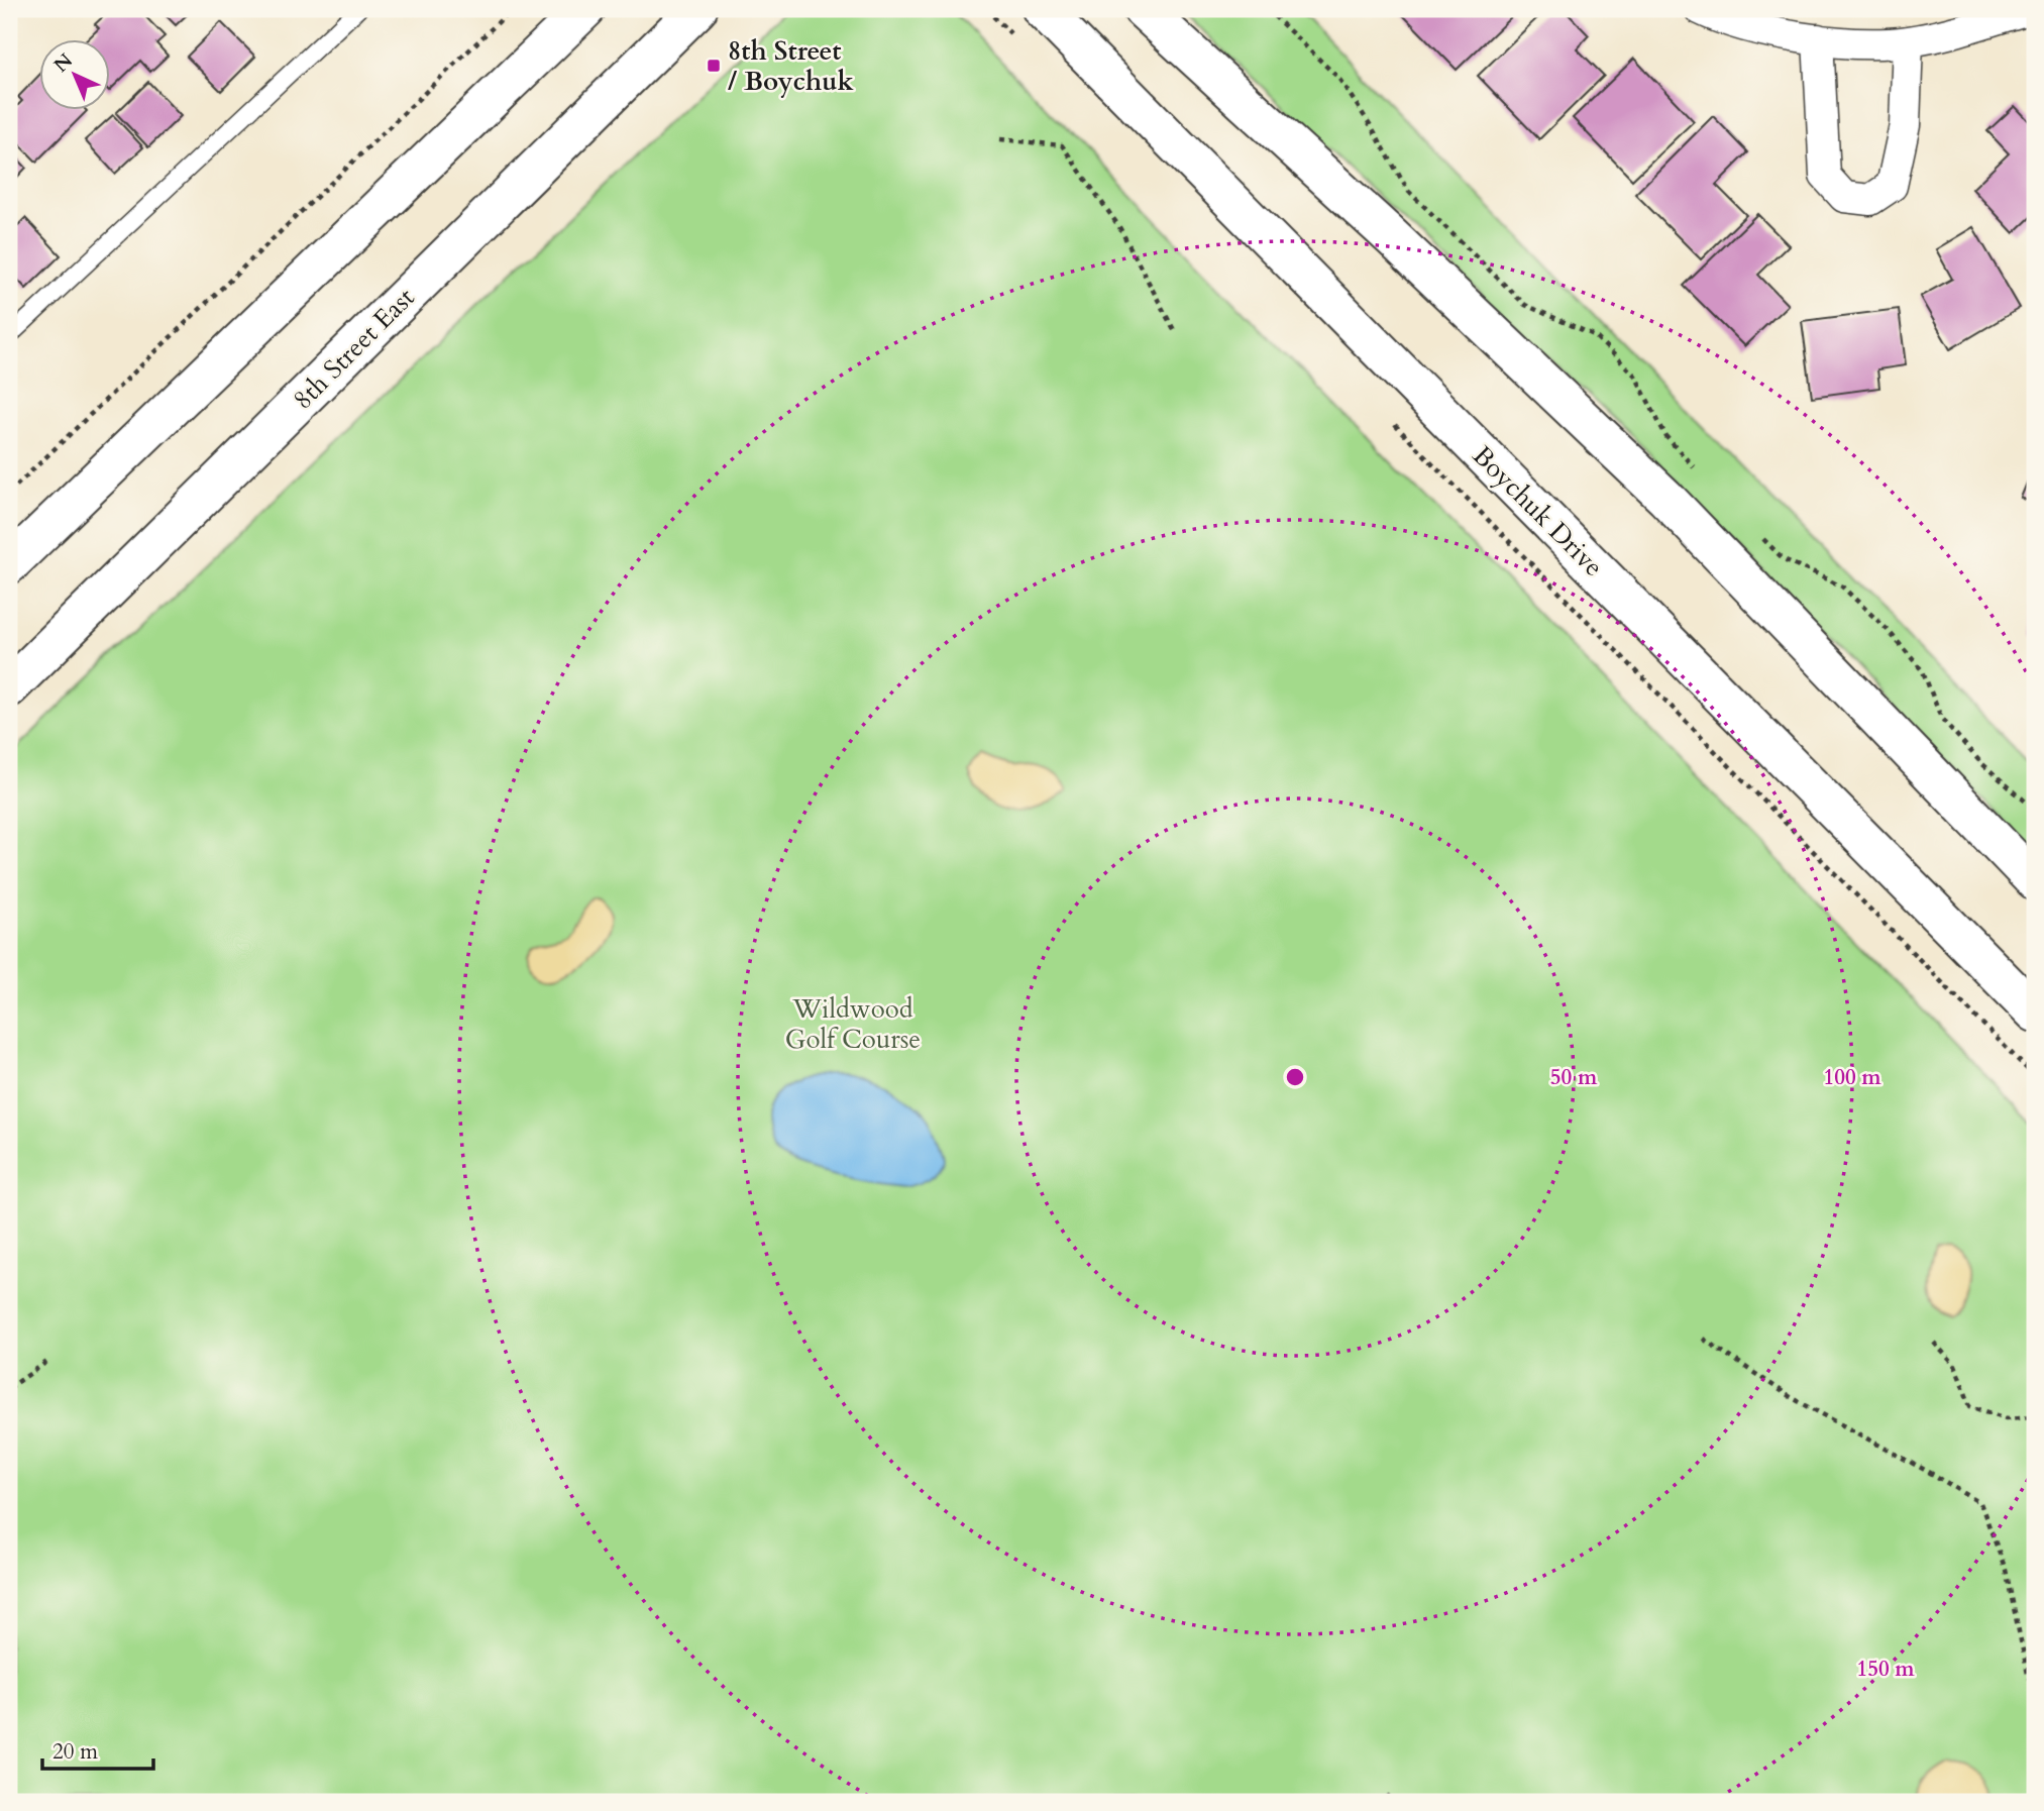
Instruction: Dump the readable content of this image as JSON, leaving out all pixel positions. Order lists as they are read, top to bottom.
{
  "streets": {
    "main road": ["8th Street East", "Boychuk Drive"]
  },
  "parks": ["Wildwood Golf Course"],
  "places": {
    "transit": ["8th Street / Boychuk"]
  },
  "scale_bar": "20 m",
  "north": "top left",
  "rings": ["50 m", "100 m", "150 m"]
}
